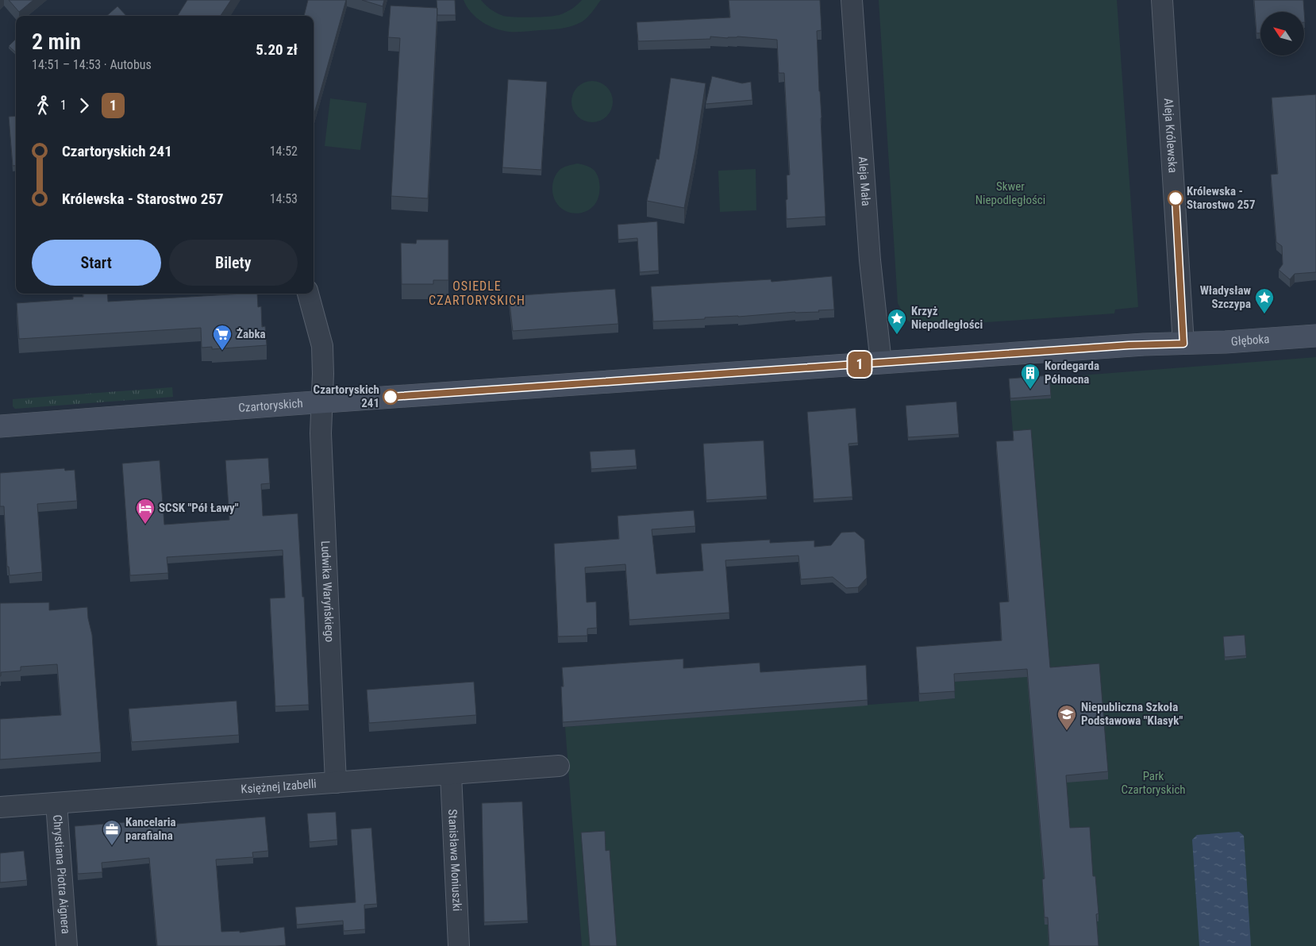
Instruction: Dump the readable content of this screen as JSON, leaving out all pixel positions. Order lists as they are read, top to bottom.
{
  "streets": {
    "main road": ["Głęboka", "Czartoryskich"],
    "street": [
      "Aleja Królewska",
      "Aleja Mała",
      "Ludwika Waryńskiego",
      "Księżnej Izabelli",
      "Stanisława Moniuszki",
      "Chrystiana Piotra Aignera"
    ]
  },
  "crossings": [
    ["Aleja Królewska", "Głęboka"],
    ["Aleja Królewska", "Czartoryskich"],
    ["Aleja Mała", "Czartoryskich"],
    ["Głęboka", "Czartoryskich"],
    ["Czartoryskich", "Ludwika Waryńskiego"],
    ["Ludwika Waryńskiego", "Księżnej Izabelli"],
    ["Księżnej Izabelli", "Stanisława Moniuszki"],
    ["Księżnej Izabelli", "Chrystiana Piotra Aignera"]
  ],
  "districts": ["OSIEDLE CZARTORYSKICH"],
  "parks": ["Skwer Niepodległości", "Park Czartoryskich"],
  "places": {
    "other": ["Królewska - Starostwo 257", "Czartoryskich 241"],
    "place": ["Władysław Szczypa", "Krzyż Niepodległości"],
    "supermarket": ["Żabka"],
    "building": ["Kordegarda Północna"],
    "hotel": ["SCSK \"Pół Ławy\""],
    "school or university": ["Niepubliczna Szkoła Podstawowa \"Klasyk\""],
    "office": ["Kancelaria parafialna"]
  },
  "lines": ["bus line 1"],
  "north": "top left",
  "page": {
    "on_map": "1",
    "heading": ["2 min", "14:51 – 14:53 · Autobus", "5.20 zł"],
    "legs": ["1", "1"],
    "list": [
      {
        "name": "Czartoryskich 241",
        "value": "14:52"
      },
      {
        "name": "Królewska - Starostwo 257",
        "value": "14:53"
      }
    ],
    "buttons": ["Start", "Bilety"]
  }
}
